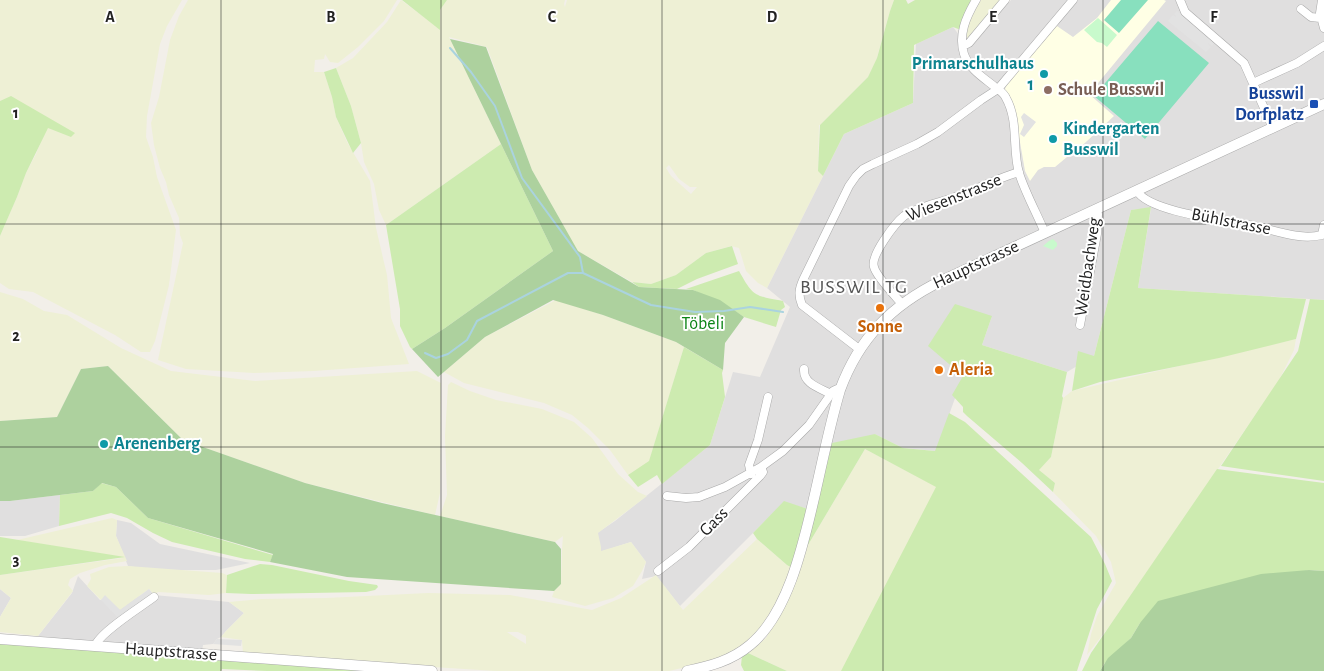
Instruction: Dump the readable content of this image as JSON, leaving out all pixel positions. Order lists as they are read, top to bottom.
{
  "streets": {
    "street": [
      "Wiesenstrasse",
      "Bühlstrasse",
      "Hauptstrasse",
      "Weidbachweg",
      "Gass"
    ]
  },
  "crossings": [
    ["Wiesenstrasse", "Hauptstrasse"],
    ["Bühlstrasse", "Hauptstrasse"],
    ["Hauptstrasse", "Weidbachweg"]
  ],
  "districts": ["BUSSWIL TG"],
  "parks": ["Töbeli"],
  "places": {
    "other": [
      "Primarschulhaus 1",
      "Schule Busswil",
      "Kindergarten Busswil",
      "Sonne",
      "Aleria",
      "Arenenberg"
    ],
    "transit": ["Busswil Dorfplatz"]
  },
  "grid": {
    "columns": [
      "A",
      "B",
      "C",
      "D",
      "E",
      "F"
    ],
    "rows": ["1", "2", "3"]
  }
}
